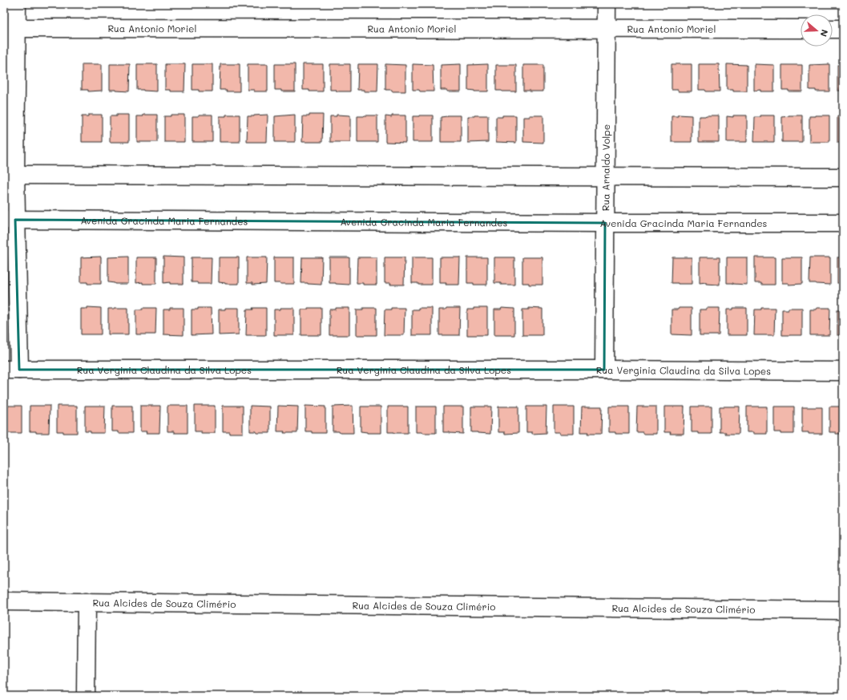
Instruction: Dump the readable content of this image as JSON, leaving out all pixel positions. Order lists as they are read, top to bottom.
{
  "streets": {
    "street": [
      "Rua Antonio Moriel",
      "Rua Arnaldo Volpe",
      "Avenida Gracinda Maria Fernandes",
      "Rua Verginia Claudina da Silva Lopes",
      "Rua Alcides de Souza Climério"
    ]
  },
  "crossings": [
    ["Rua Antonio Moriel", "Rua Arnaldo Volpe"],
    ["Rua Arnaldo Volpe", "Avenida Gracinda Maria Fernandes"],
    ["Rua Arnaldo Volpe", "Rua Verginia Claudina da Silva Lopes"]
  ],
  "north": "right"
}
